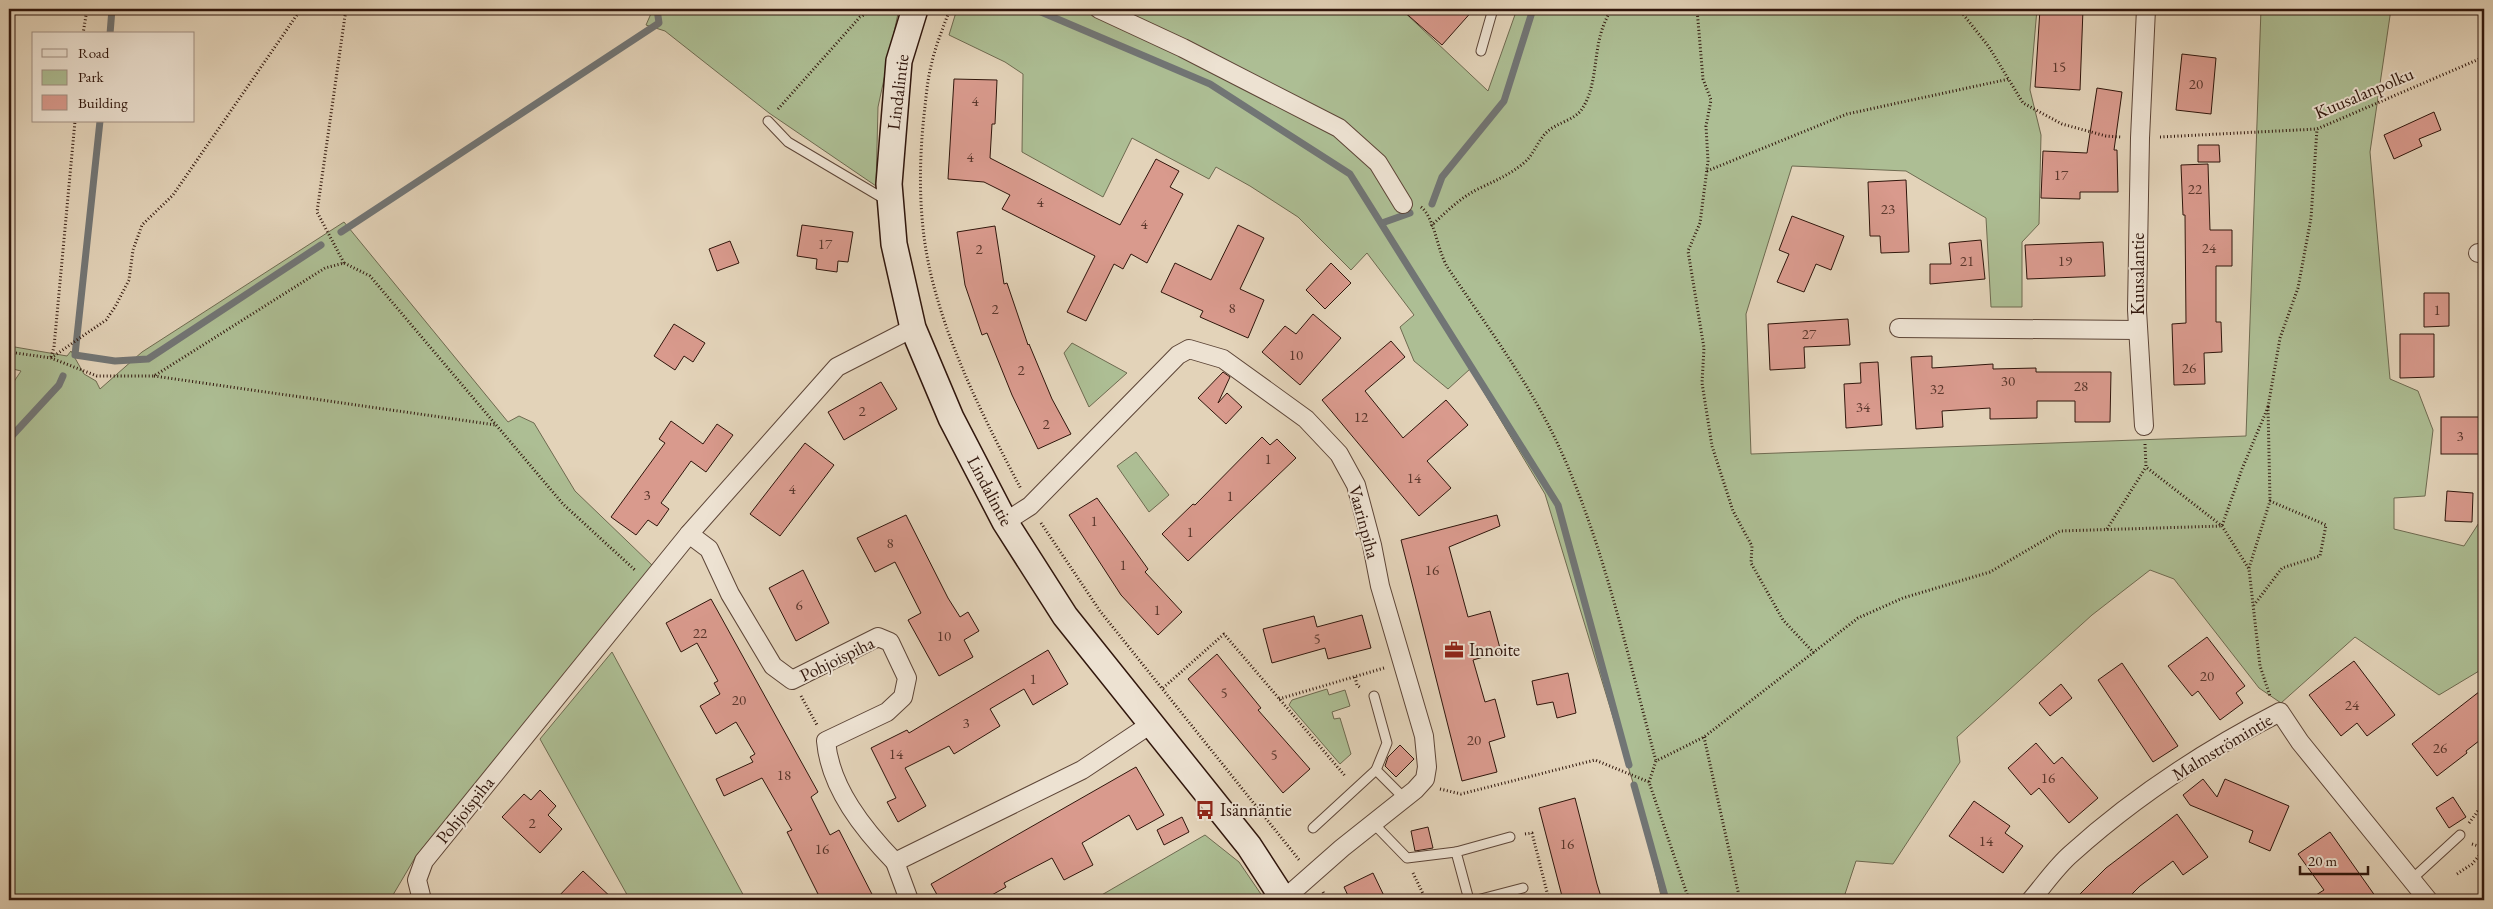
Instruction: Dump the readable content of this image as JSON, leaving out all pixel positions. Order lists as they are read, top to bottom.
{
  "streets": {
    "street": [
      "Lindalintie",
      "Kuusalantie",
      "Vaarinpiha",
      "Pohjoispiha",
      "Malmströmintie"
    ],
    "path": ["Kuusalanpolku"]
  },
  "crossings": [
    ["Lindalintie", "Vaarinpiha"],
    ["Lindalintie", "Pohjoispiha"],
    ["Kuusalanpolku", "Kuusalantie"]
  ],
  "places": {
    "office": ["Innoite"],
    "bus stop": ["Isännäntie"]
  },
  "house_numbers": [
    "15",
    "20",
    "4",
    "4",
    "17",
    "22",
    "4",
    "23",
    "4",
    "17",
    "24",
    "2",
    "21",
    "19",
    "8",
    "2",
    "1",
    "27",
    "10",
    "26",
    "2",
    "30",
    "28",
    "32",
    "34",
    "2",
    "12",
    "2",
    "3",
    "1",
    "14",
    "4",
    "3",
    "1",
    "1",
    "1",
    "8",
    "1",
    "16",
    "6",
    "1",
    "22",
    "10",
    "5",
    "20",
    "1",
    "5",
    "20",
    "24",
    "3",
    "20",
    "26",
    "14",
    "5",
    "18",
    "16",
    "2",
    "14",
    "16",
    "16"
  ],
  "legend": ["Road", "Park", "Building"],
  "scale_bar": "20 m"
}
